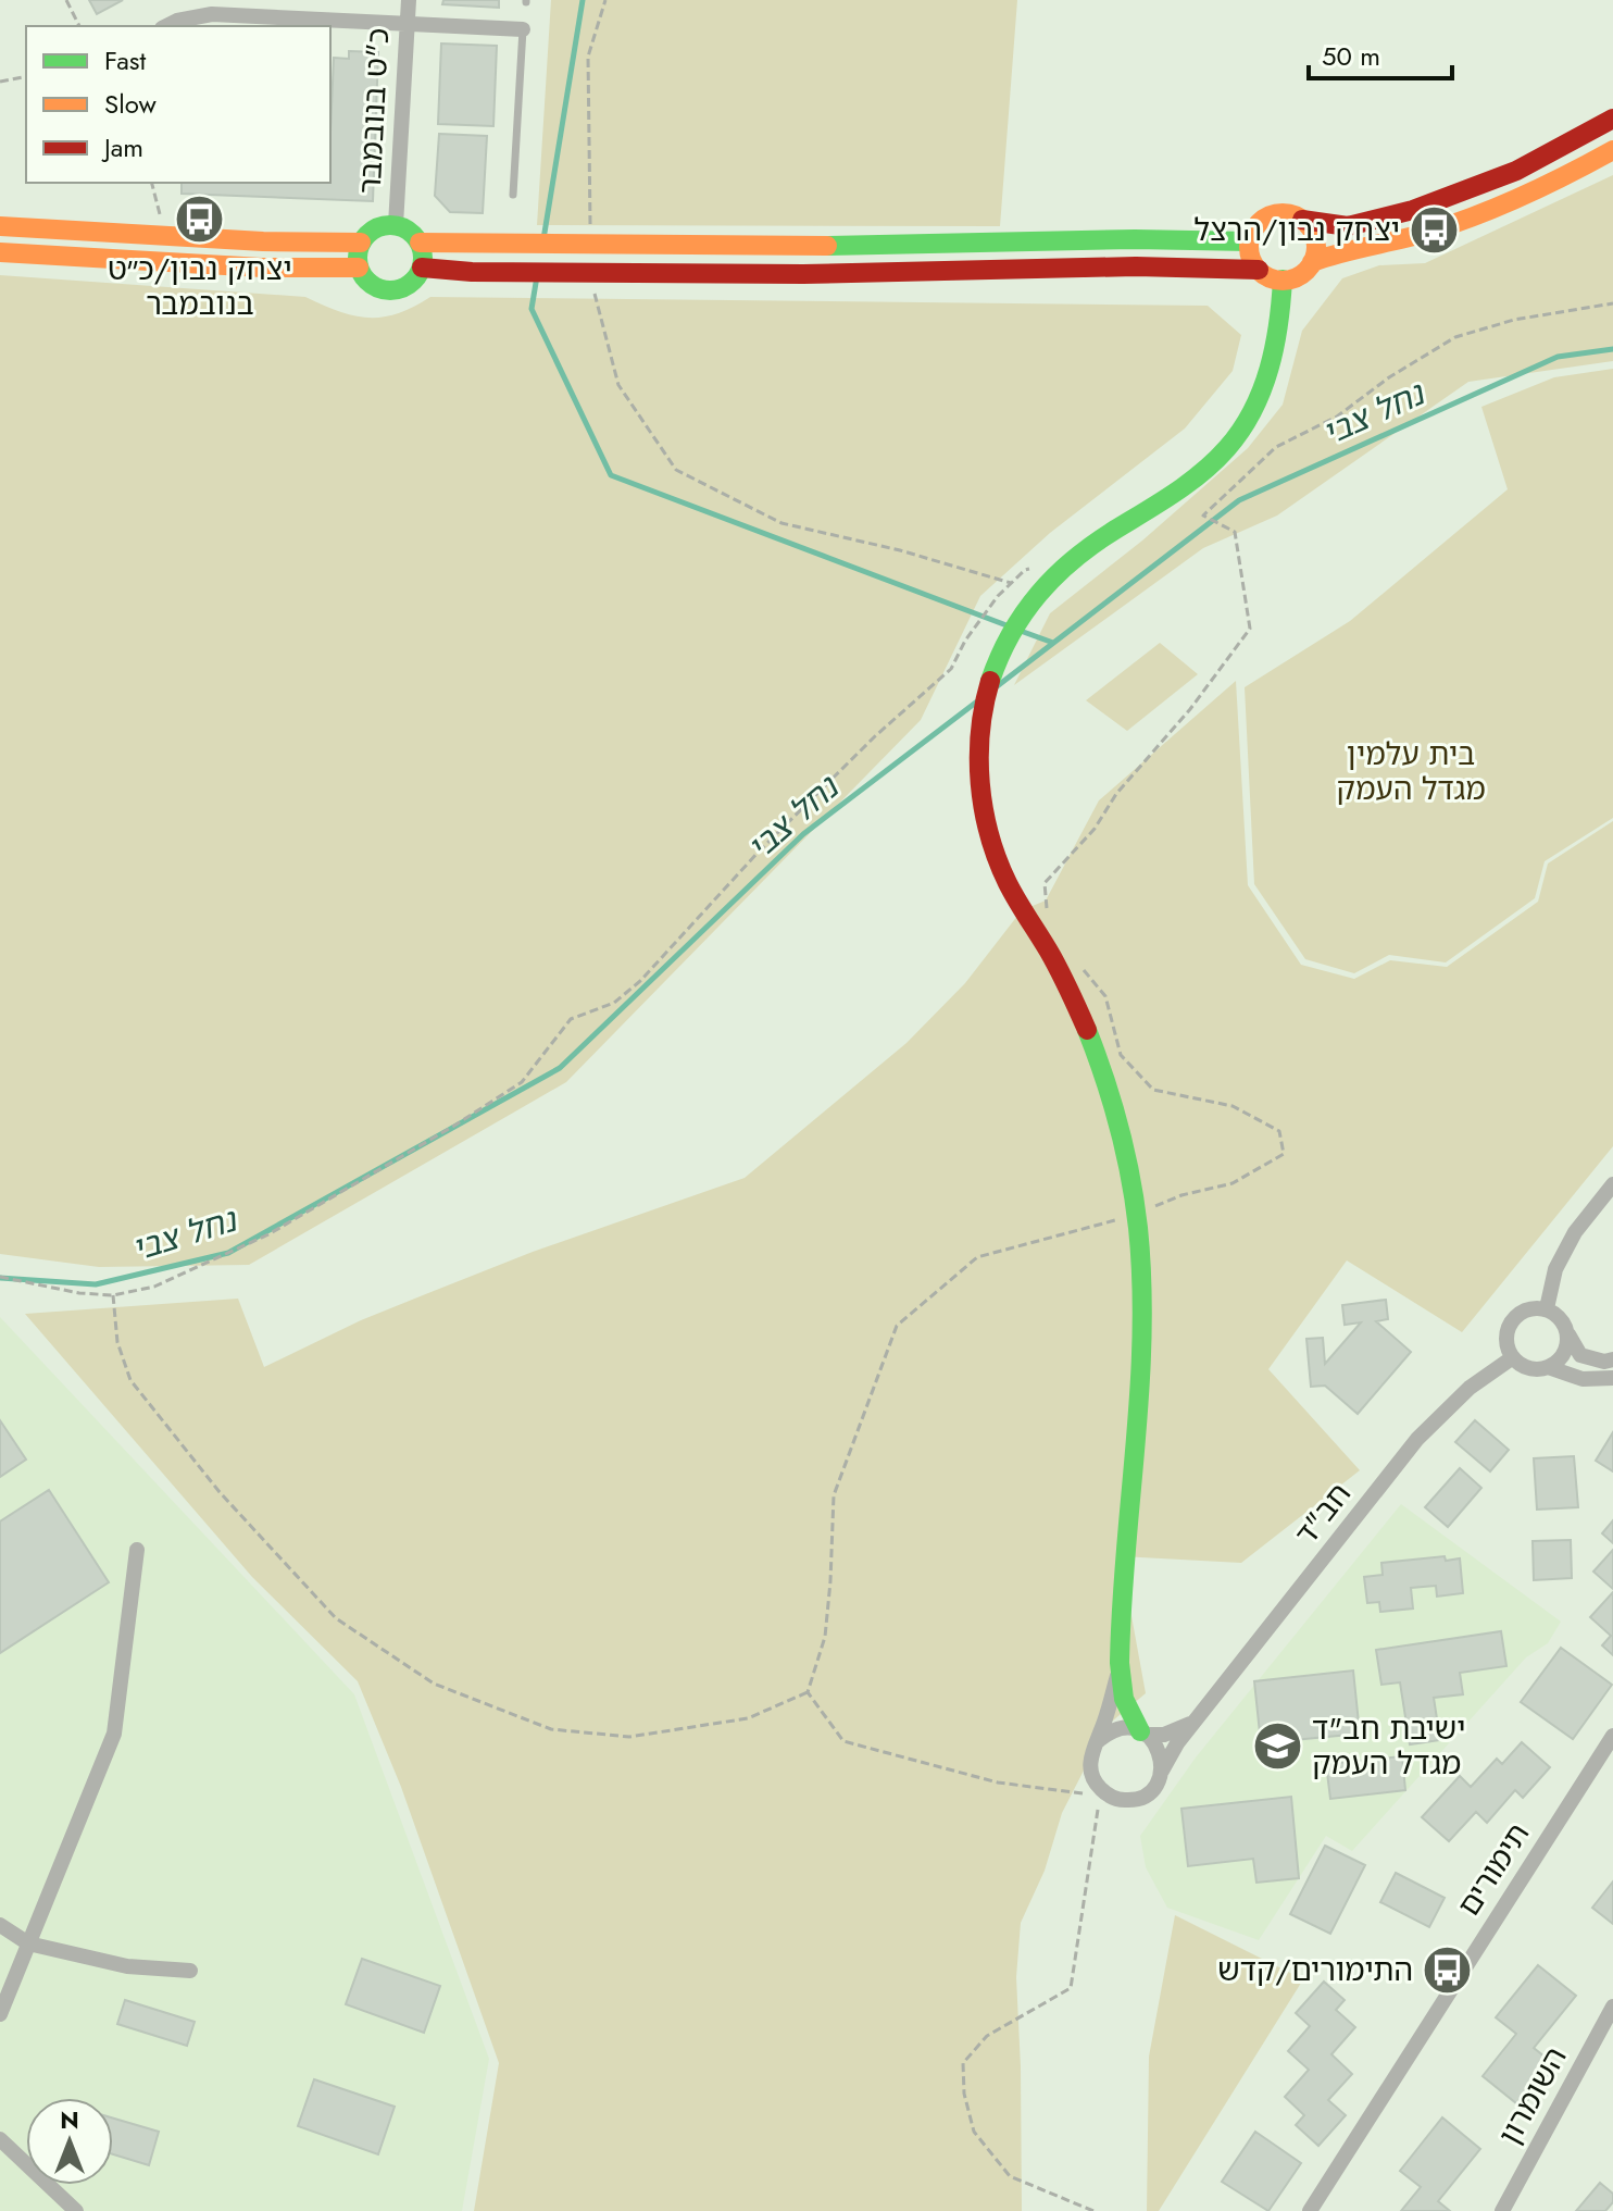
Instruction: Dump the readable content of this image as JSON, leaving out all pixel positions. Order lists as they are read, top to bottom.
{
  "streets": {
    "street": [
      "כ\"ט בנובמבר",
      "חב\"ד",
      "תימורים",
      "השומרון"
    ]
  },
  "water": ["נחל צבי"],
  "parks": ["בית עלמין מגדל העמק"],
  "places": {
    "bus stop": ["יצחק נבון/כ״ט בנובמבר", "יצחק נבון/הרצל", "התימורים/קדש"],
    "school or university": ["ישיבת חב\"ד מגדל העמק"]
  },
  "legend": ["Fast", "Slow", "Jam"],
  "scale_bar": "50 m",
  "north": "top"
}
